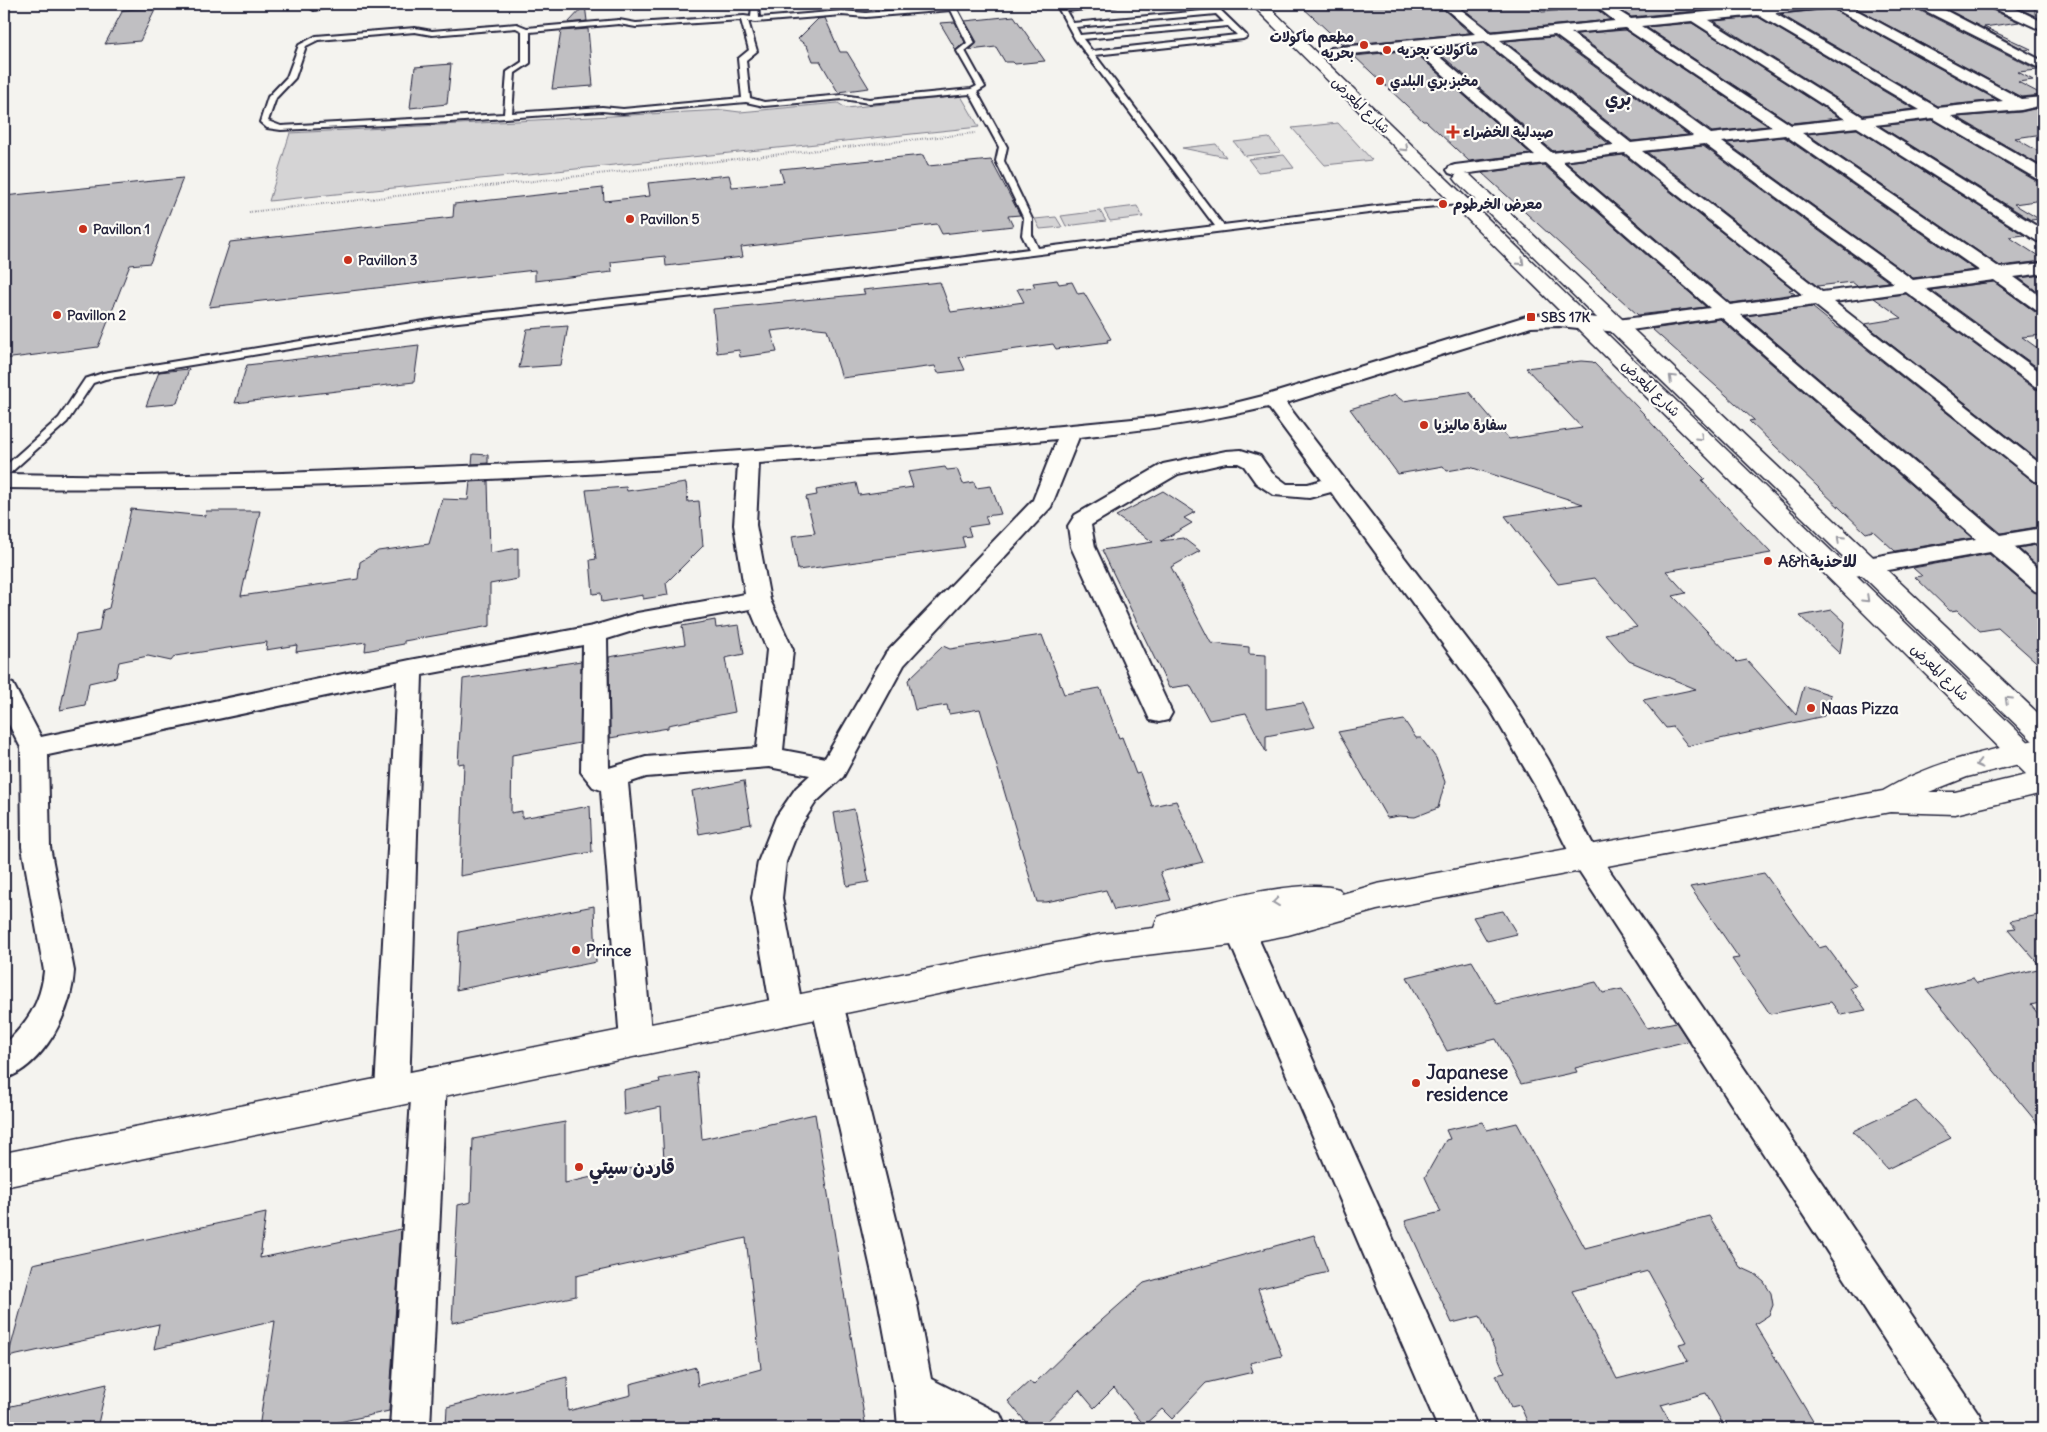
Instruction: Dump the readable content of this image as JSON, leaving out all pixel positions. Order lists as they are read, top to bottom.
{
  "streets": {
    "main road": ["شارع المعرض"]
  },
  "districts": ["بري"],
  "places": {
    "other": [
      "مطعم مأكولات بحريه",
      "مأكولات بحريه",
      "مخبز بري البلدي",
      "معرض الخرطوم",
      "Pavillon 5",
      "Pavillon 1",
      "Pavillon 3",
      "Pavillon 2",
      "سفارة ماليزيا",
      "A&hللاحذية",
      "Naas Pizza",
      "Prince",
      "Japanese residence",
      "قاردن سيتي"
    ],
    "health": ["صيدلية الخضراء"],
    "transit": ["SBS 17K"]
  }
}
